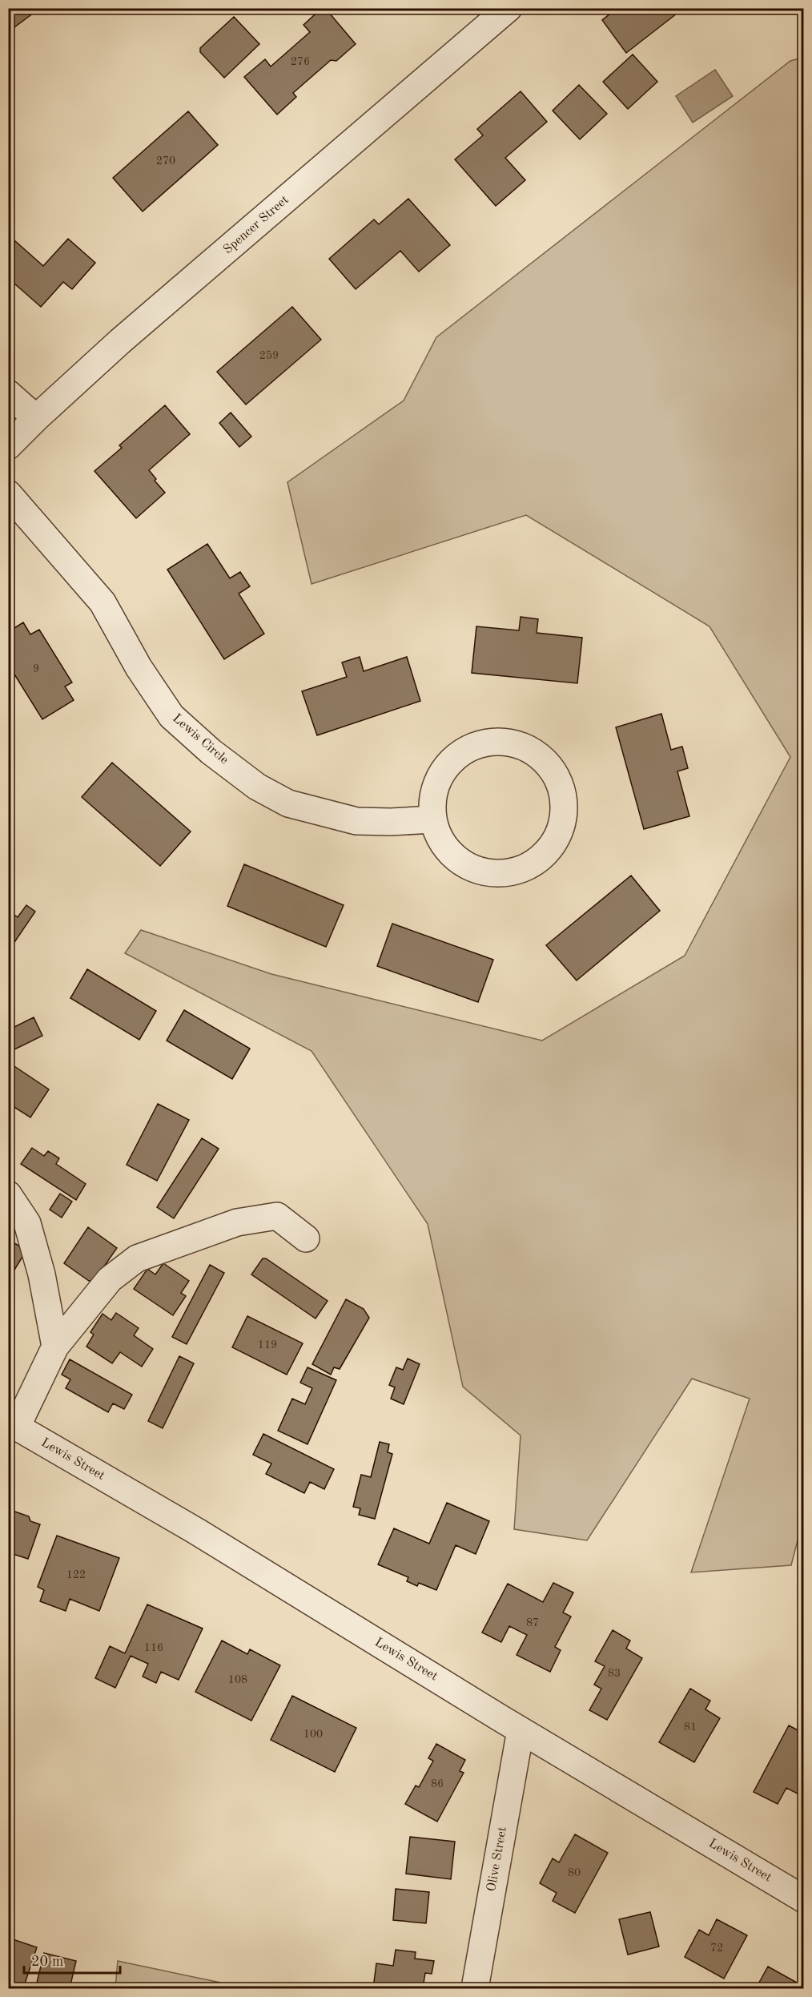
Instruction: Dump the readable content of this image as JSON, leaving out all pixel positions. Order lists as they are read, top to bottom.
{
  "streets": {
    "street": [
      "Spencer Street",
      "Lewis Circle",
      "Lewis Street",
      "Olive Street"
    ]
  },
  "crossings": [
    ["Lewis Street", "Olive Street"]
  ],
  "house_numbers": [
    "276",
    "270",
    "259",
    "9",
    "119",
    "122",
    "87",
    "116",
    "83",
    "108",
    "81",
    "100",
    "86",
    "80",
    "72"
  ],
  "scale_bar": "20 m"
}
